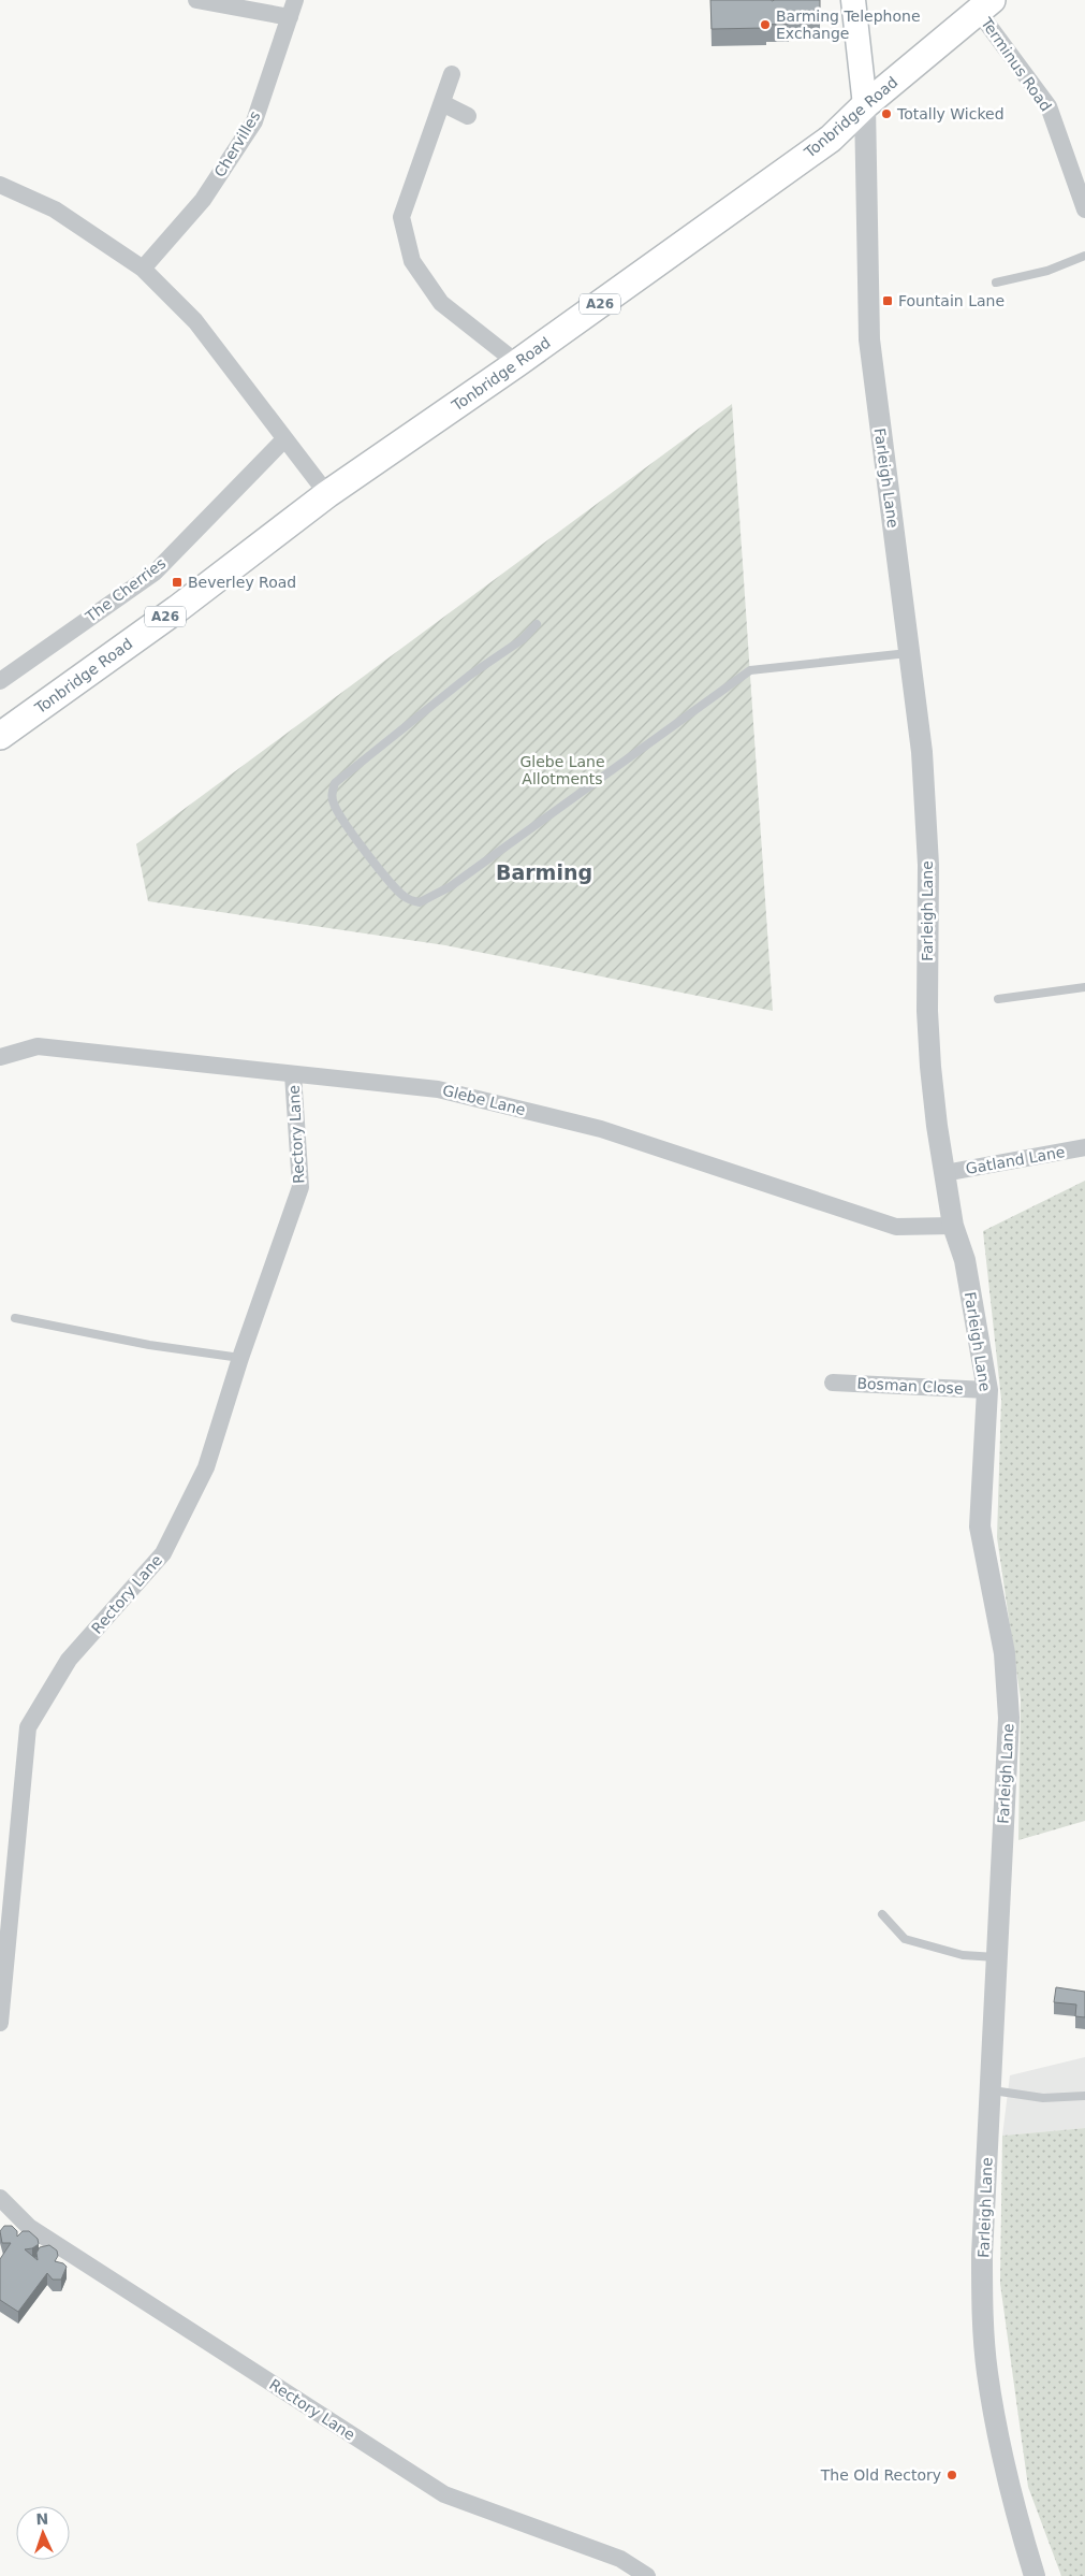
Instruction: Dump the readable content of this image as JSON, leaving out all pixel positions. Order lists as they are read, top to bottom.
{
  "streets": {
    "main road": ["Tonbridge Road", "A26"],
    "street": [
      "Terminus Road",
      "Chervilles",
      "Farleigh Lane",
      "The Cherries",
      "Glebe Lane",
      "Rectory Lane",
      "Gatland Lane",
      "Bosman Close"
    ]
  },
  "crossings": [
    ["Terminus Road", "Tonbridge Road"],
    ["Tonbridge Road", "Farleigh Lane"],
    ["Farleigh Lane", "Glebe Lane"],
    ["Farleigh Lane", "Gatland Lane"],
    ["Farleigh Lane", "Bosman Close"],
    ["Glebe Lane", "Rectory Lane"]
  ],
  "districts": ["Barming"],
  "parks": ["Glebe Lane Allotments"],
  "places": {
    "other": ["Barming Telephone Exchange", "Totally Wicked", "The Old Rectory"],
    "transit": ["Fountain Lane", "Beverley Road"]
  },
  "north": "top"
}
